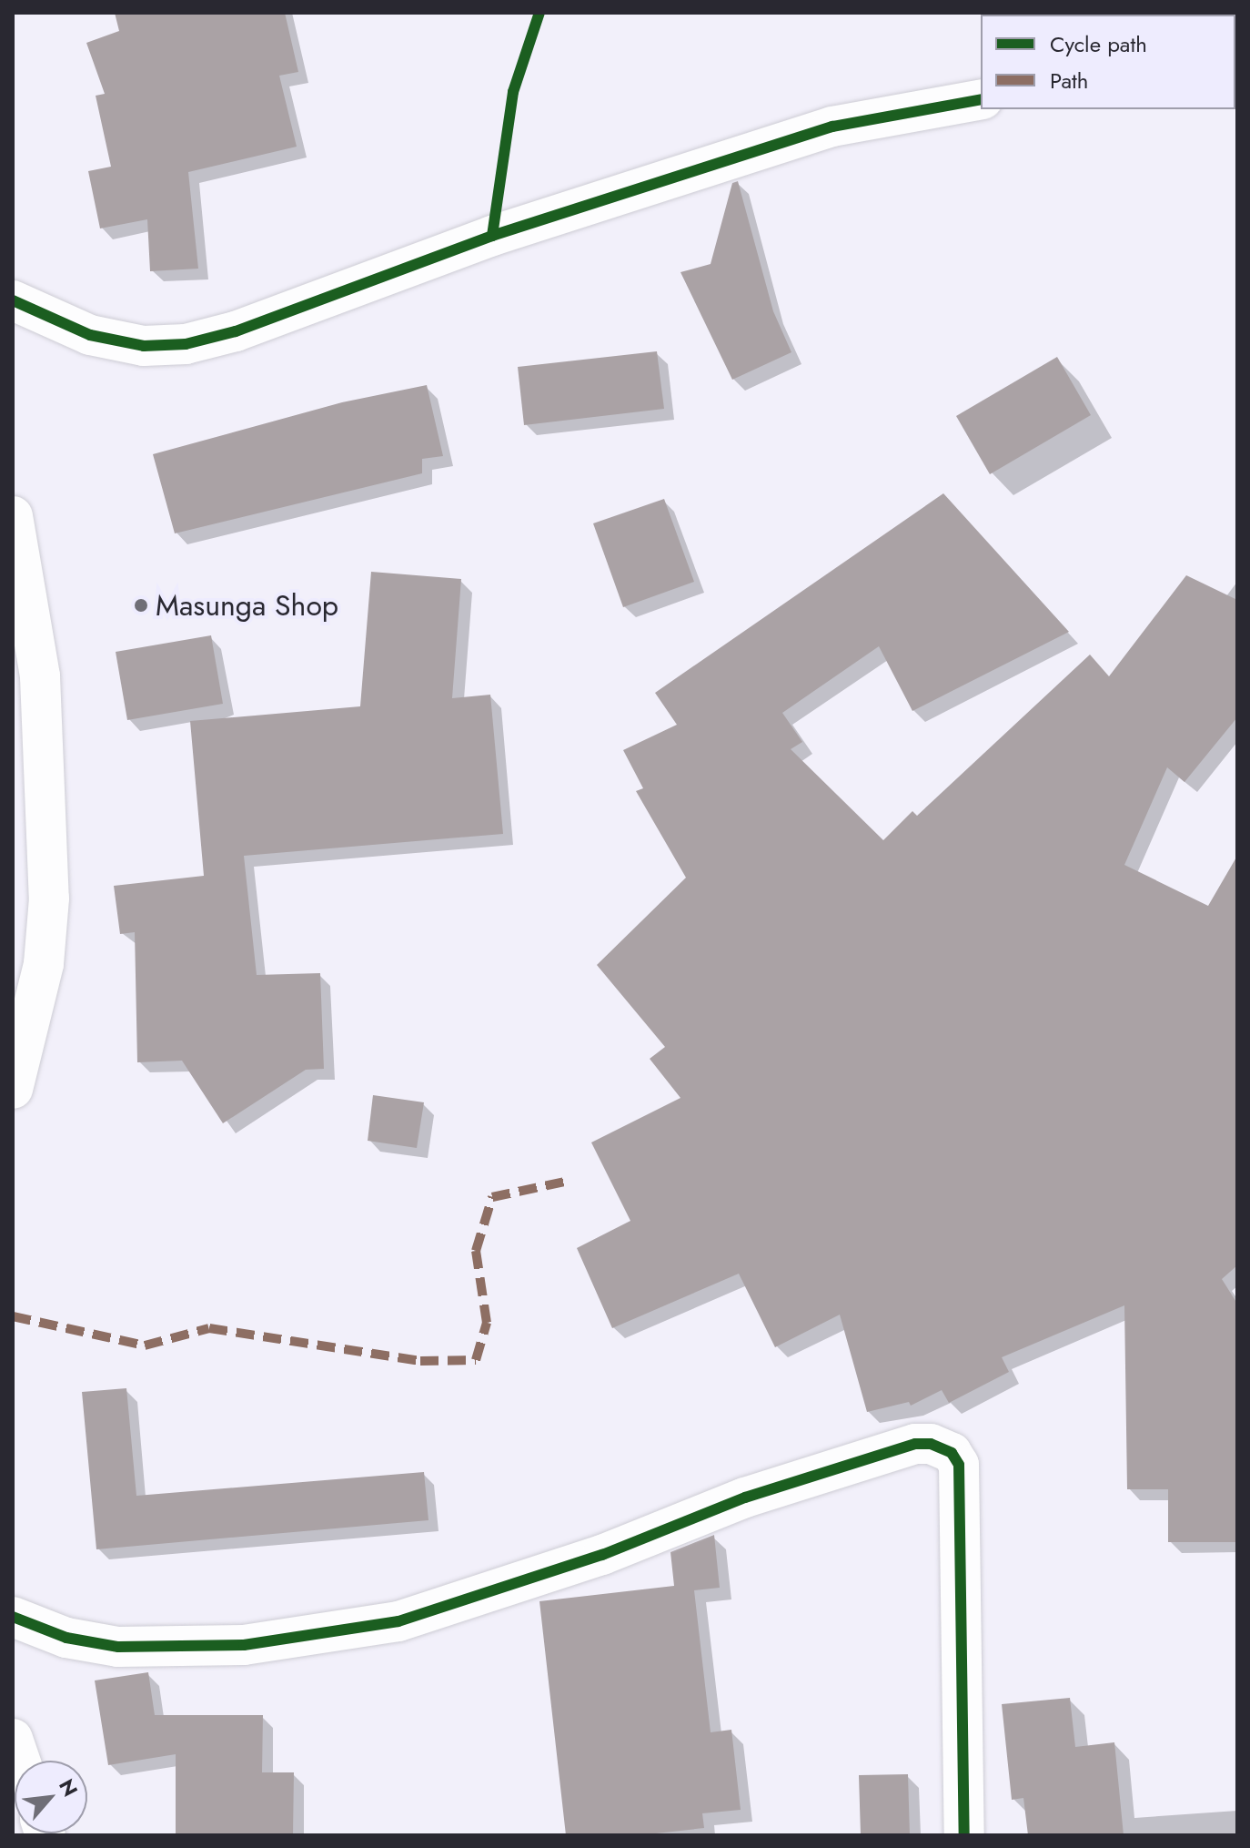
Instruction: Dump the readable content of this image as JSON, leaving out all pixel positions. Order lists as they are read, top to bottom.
{
  "places": ["Masunga Shop"],
  "legend": ["Cycle path", "Path"],
  "north": "top right"
}
